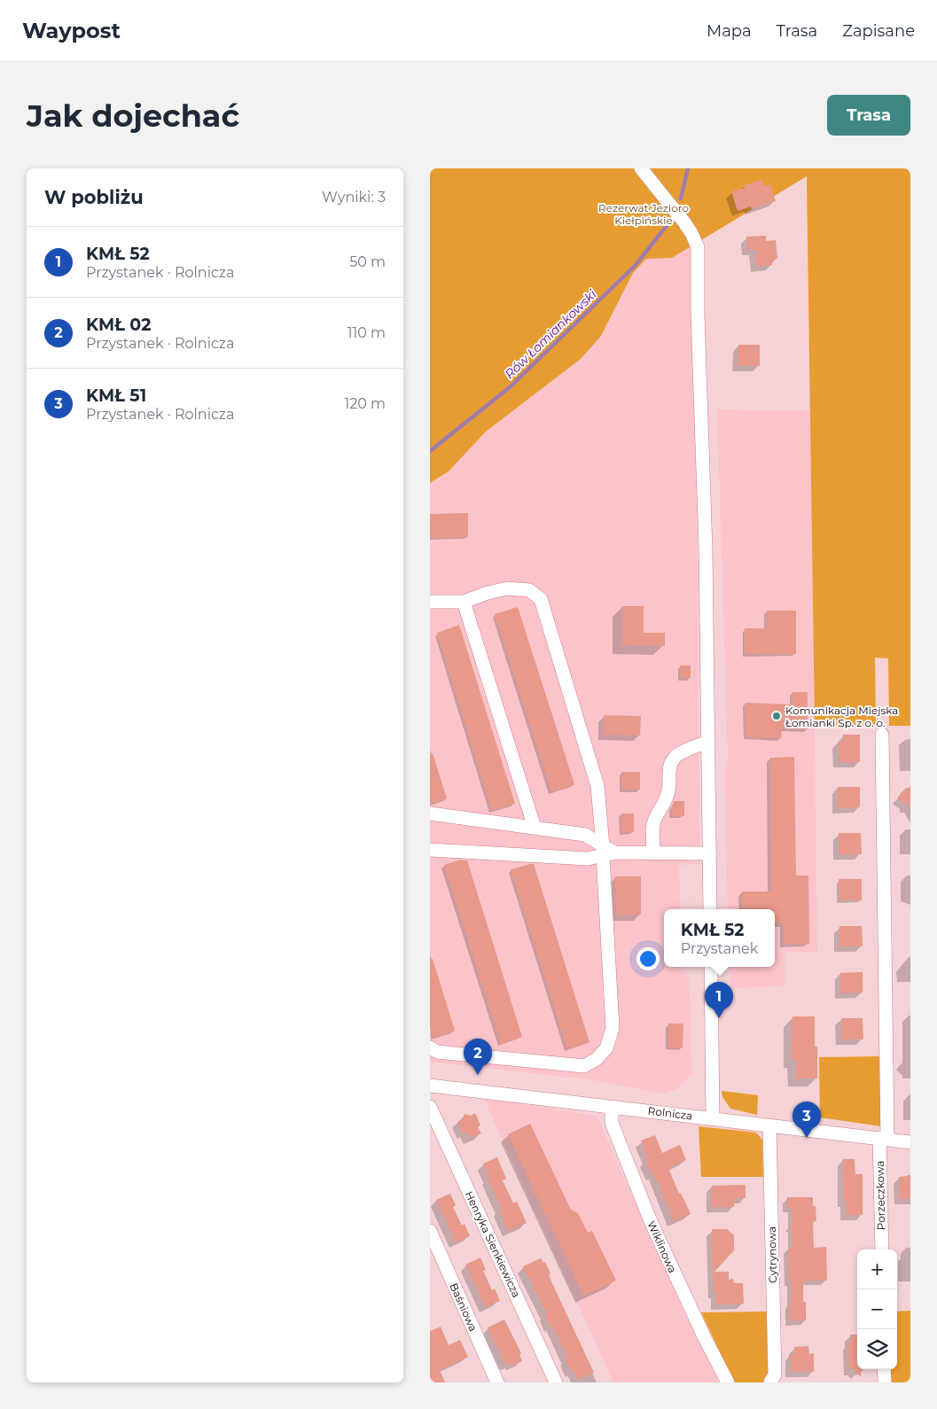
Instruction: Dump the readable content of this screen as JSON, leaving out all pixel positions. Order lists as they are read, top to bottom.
{
  "streets": {
    "street": [
      "Rolnicza",
      "Porzeczkowa",
      "Henryka Sienkiewicza",
      "Wiklinowa",
      "Cytrynowa",
      "Baśniowa"
    ]
  },
  "crossings": [
    ["Rolnicza", "Porzeczkowa"],
    ["Rolnicza", "Wiklinowa"],
    ["Rolnicza", "Cytrynowa"]
  ],
  "water": ["Rów Łomiankowski"],
  "parks": ["Rezerwat Jezioro Kiełpińskie"],
  "places": ["Komunikacja Miejska Łomianki Sp. z o. o."],
  "page": {
    "header": "Waypost",
    "nav": ["Mapa", "Trasa", "Zapisane"],
    "buttons": "Trasa",
    "title": "Jak dojechać",
    "heading": ["W pobliżu", "Wyniki: 3"],
    "list": [
      {
        "mark": "1",
        "name": "KMŁ 52",
        "note": "Przystanek · Rolnicza",
        "value": "50 m"
      },
      {
        "mark": "2",
        "name": "KMŁ 02",
        "note": "Przystanek · Rolnicza",
        "value": "110 m"
      },
      {
        "mark": "3",
        "name": "KMŁ 51",
        "note": "Przystanek · Rolnicza",
        "value": "120 m"
      }
    ],
    "popup": ["KMŁ 52", "Przystanek"],
    "pins": ["1", "2", "3"],
    "map_buttons": ["+", "−"]
  }
}
